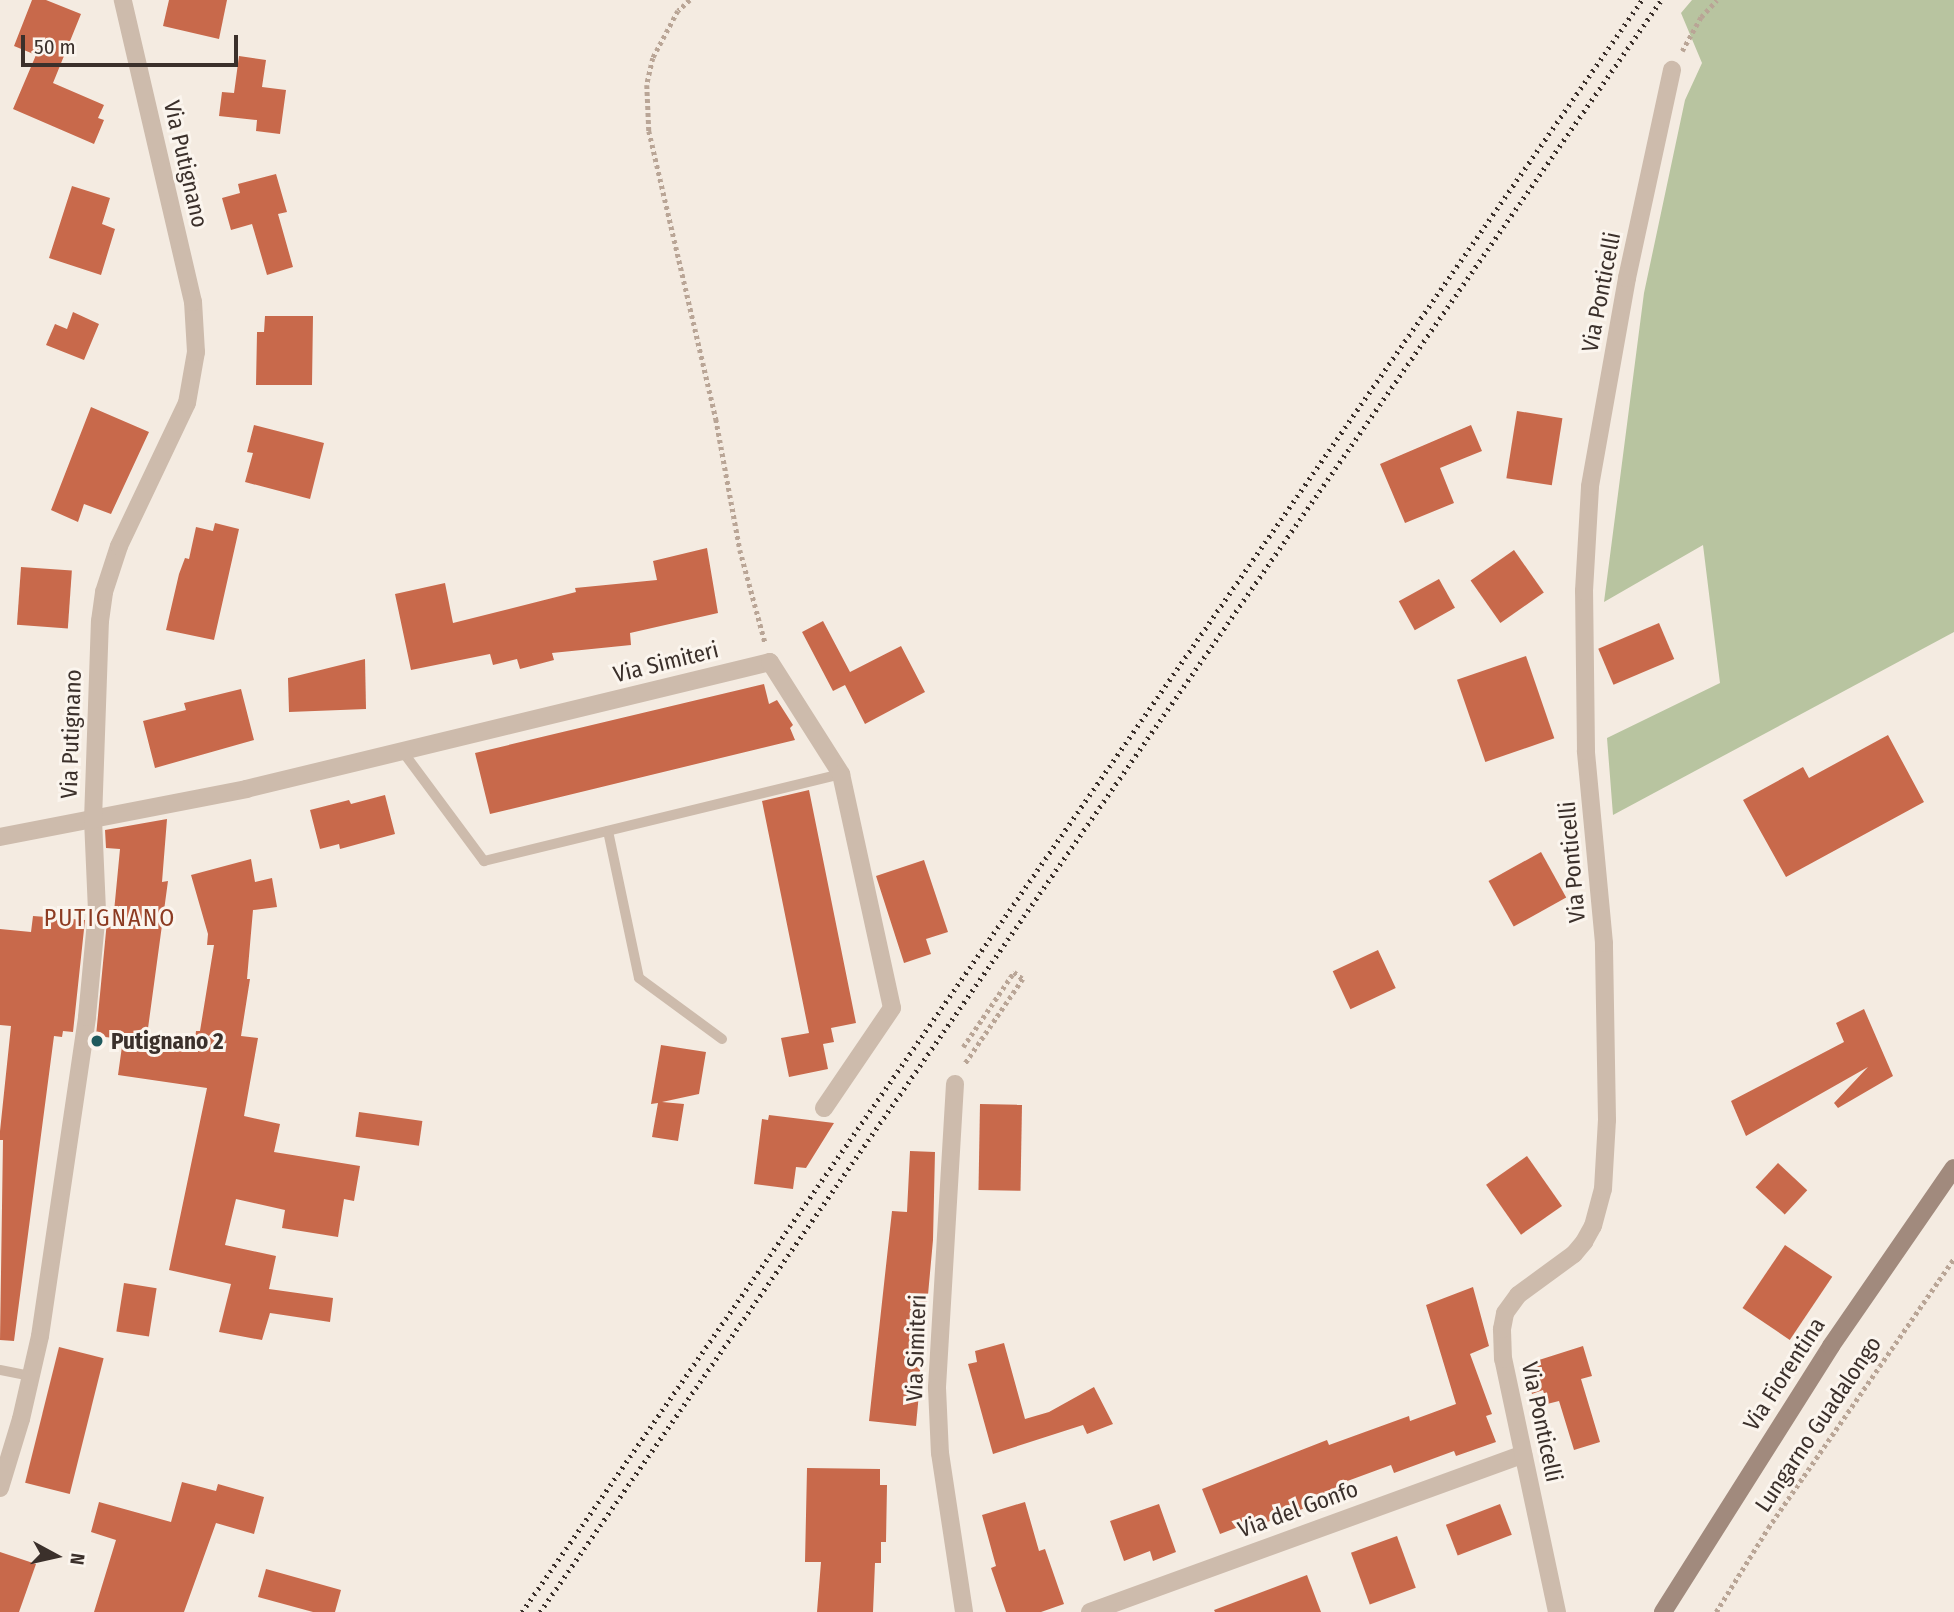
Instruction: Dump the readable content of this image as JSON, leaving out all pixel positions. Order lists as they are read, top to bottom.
{
  "streets": {
    "main road": ["Via Fiorentina"],
    "street": [
      "Via Putignano",
      "Via Ponticelli",
      "Via Simiteri",
      "Via del Gonfo"
    ],
    "path": ["Lungarno Guadalongo"]
  },
  "crossings": [
    ["Via Putignano", "Via Simiteri"],
    ["Via Ponticelli", "Via del Gonfo"]
  ],
  "districts": ["PUTIGNANO"],
  "places": ["Putignano 2"],
  "scale_bar": "50 m",
  "north": "right"
}
